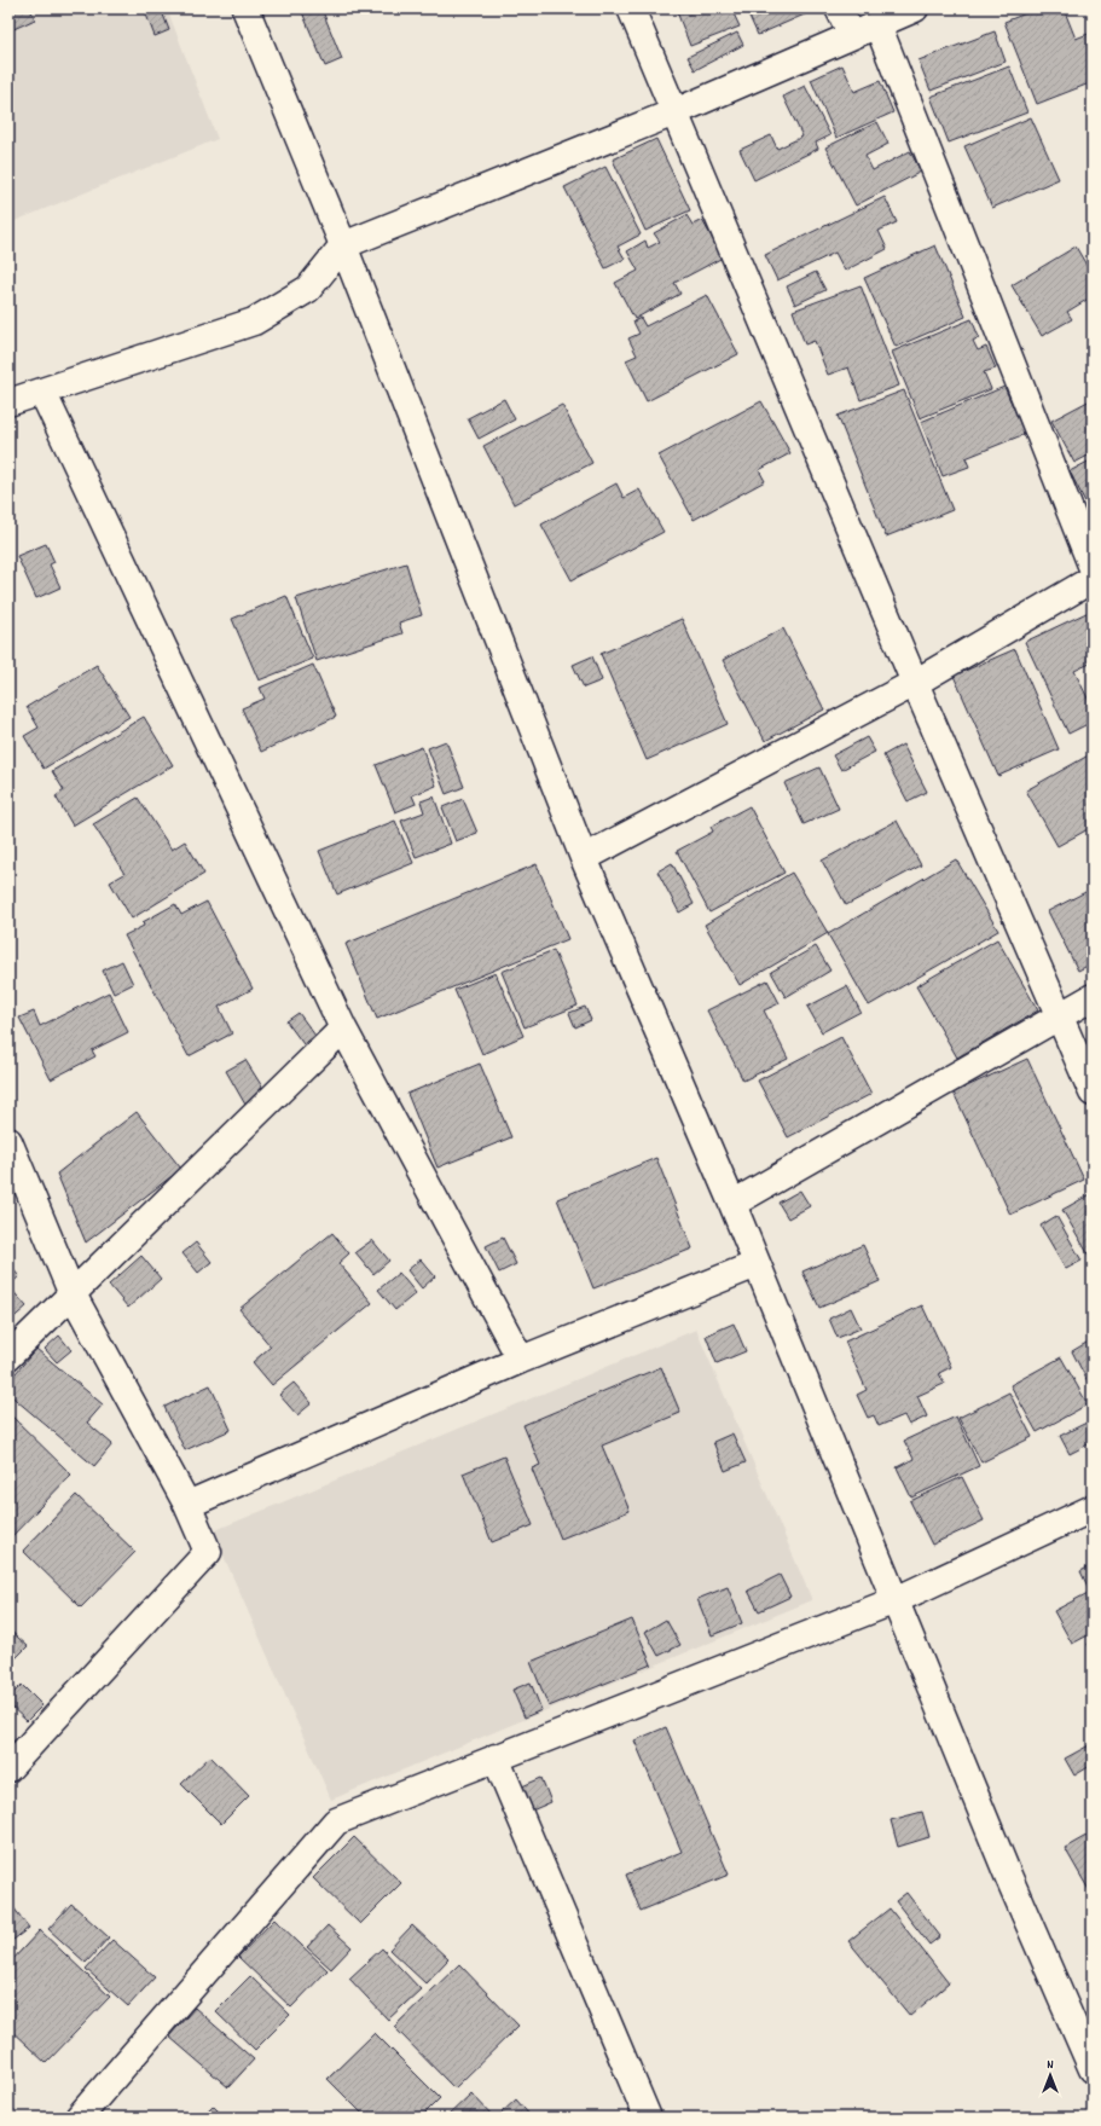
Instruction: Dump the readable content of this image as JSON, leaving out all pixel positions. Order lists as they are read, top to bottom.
{
  "north": "top"
}
